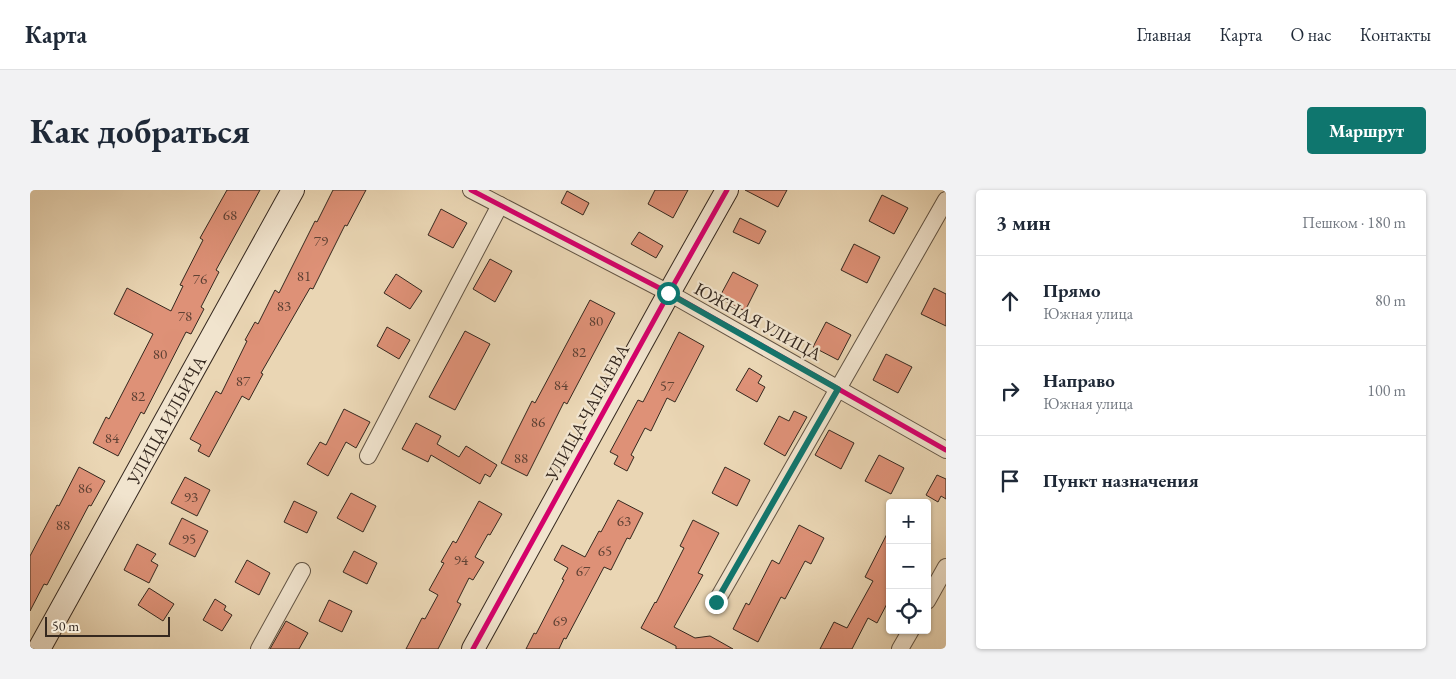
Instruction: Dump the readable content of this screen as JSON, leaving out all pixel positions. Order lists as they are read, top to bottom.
{
  "streets": {
    "main road": ["УЛИЦА ЧАПАЕВА", "УЛИЦА ИЛЬИЧА"],
    "street": ["ЮЖНАЯ УЛИЦА"]
  },
  "crossings": [
    ["ЮЖНАЯ УЛИЦА", "УЛИЦА ЧАПАЕВА"]
  ],
  "house_numbers": [
    "68",
    "79",
    "81",
    "76",
    "83",
    "78",
    "80",
    "82",
    "80",
    "87",
    "84",
    "57",
    "82",
    "86",
    "84",
    "88",
    "86",
    "93",
    "63",
    "88",
    "95",
    "65",
    "94",
    "67",
    "69"
  ],
  "scale_bar": "50 m",
  "page": {
    "header": "Карта",
    "nav": [
      "Главная",
      "Карта",
      "О нас",
      "Контакты"
    ],
    "buttons": "Маршрут",
    "title": "Как добраться",
    "heading": ["3 мин", "Пешком · 180 m"],
    "list": [
      ["Прямо", "Южная улица", "80 m"],
      ["Направо", "Южная улица", "100 m"],
      "Пункт назначения"
    ],
    "map_buttons": ["+", "−"],
    "scale": "50 m"
  }
}
